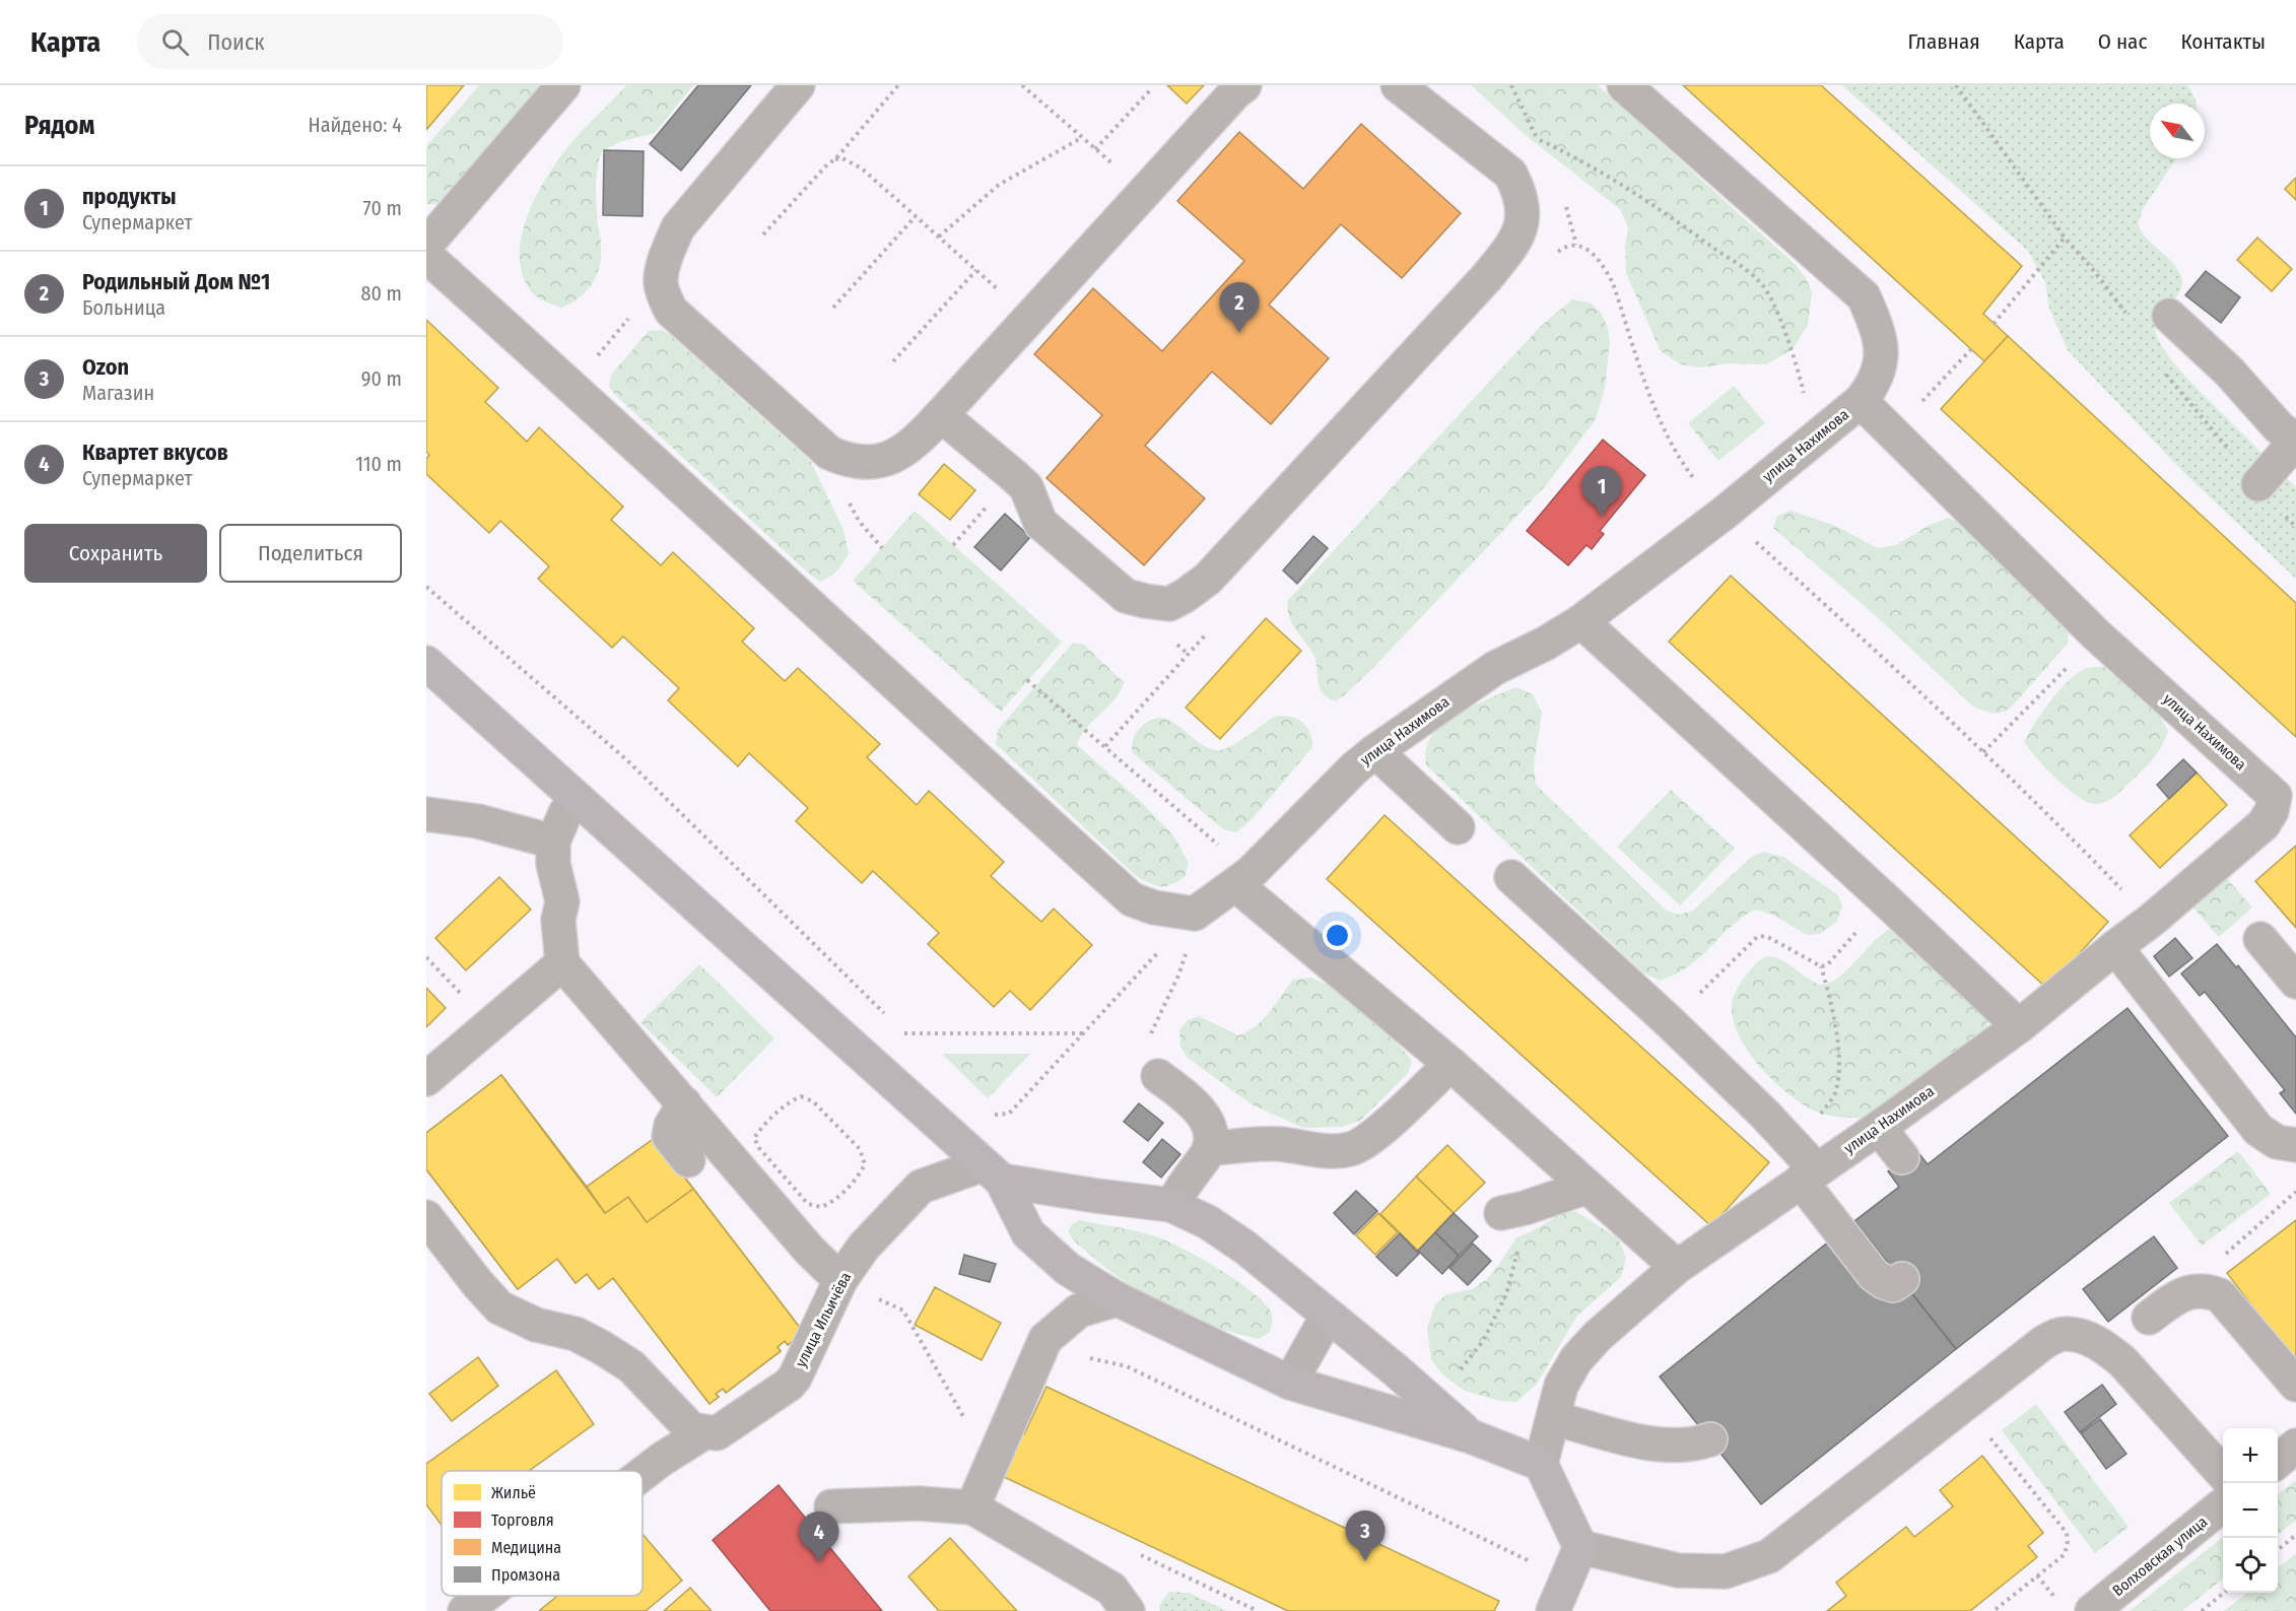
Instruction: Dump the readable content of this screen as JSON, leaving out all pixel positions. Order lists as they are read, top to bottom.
{
  "streets": {
    "street": ["улица Нахимова", "улица Ильичёва", "Волховская улица"]
  },
  "legend": [
    "Жильё",
    "Торговля",
    "Медицина",
    "Промзона"
  ],
  "north": "top left",
  "page": {
    "header": "Карта",
    "search": "Поиск",
    "nav": [
      "Главная",
      "Карта",
      "О нас",
      "Контакты"
    ],
    "heading": ["Рядом", "Найдено: 4"],
    "list": [
      {
        "mark": "1",
        "name": "продукты",
        "note": "Супермаркет",
        "value": "70 m"
      },
      {
        "mark": "2",
        "name": "Родильный Дом №1",
        "note": "Больница",
        "value": "80 m"
      },
      {
        "mark": "3",
        "name": "Ozon",
        "note": "Магазин",
        "value": "90 m"
      },
      {
        "mark": "4",
        "name": "Квартет вкусов",
        "note": "Супермаркет",
        "value": "110 m"
      }
    ],
    "pins": [
      "2",
      "1",
      "3",
      "4"
    ],
    "buttons": ["Сохранить", "Поделиться"],
    "map_buttons": ["+", "−"]
  }
}
